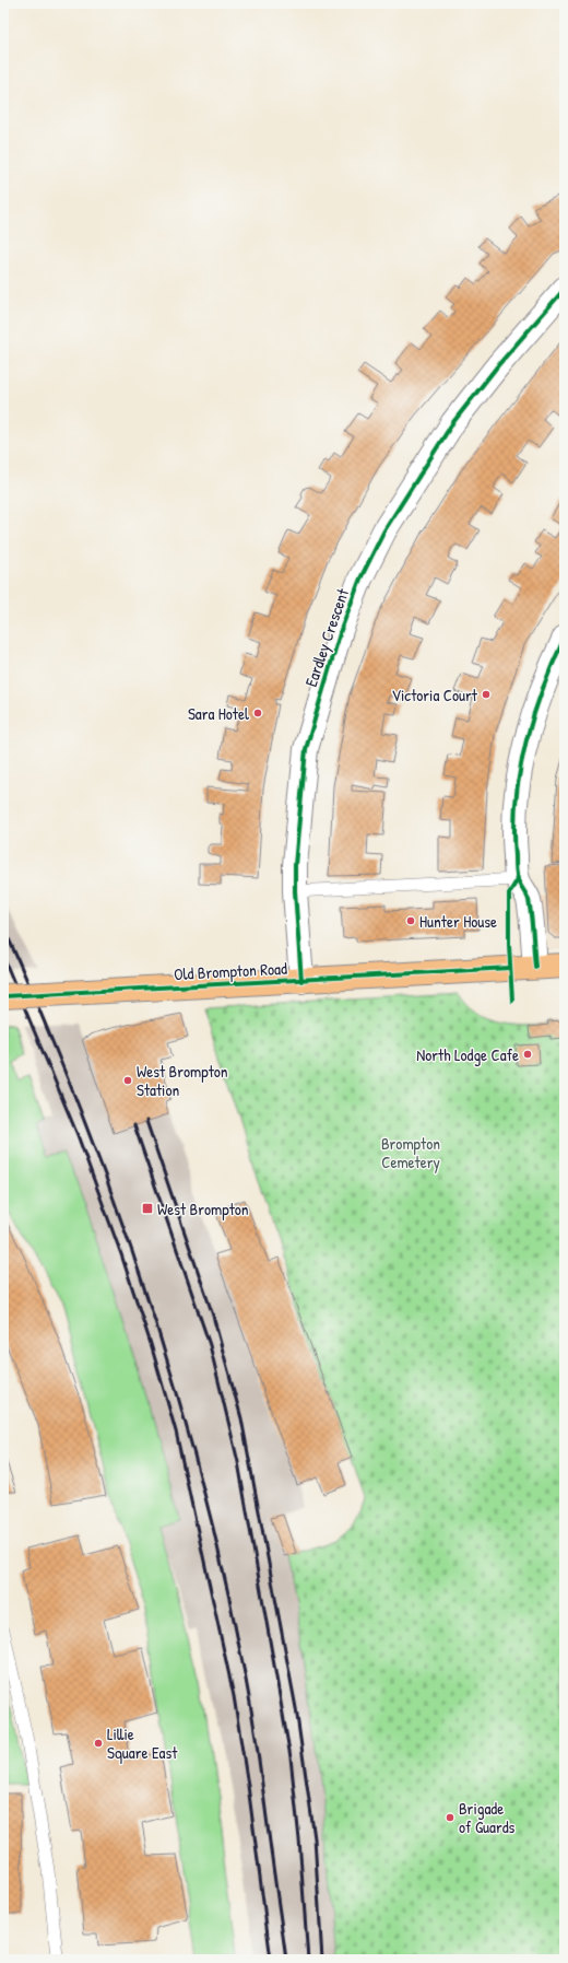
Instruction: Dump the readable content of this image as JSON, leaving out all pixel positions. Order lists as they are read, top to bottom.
{
  "streets": {
    "main road": ["Old Brompton Road"],
    "street": ["Eardley Crescent"]
  },
  "crossings": [
    ["Eardley Crescent", "Old Brompton Road"]
  ],
  "parks": ["Brompton Cemetery"],
  "places": {
    "other": [
      "Victoria Court",
      "Sara Hotel",
      "Hunter House",
      "North Lodge Cafe",
      "West Brompton Station",
      "Lillie Square East",
      "Brigade of Guards"
    ],
    "transit": ["West Brompton"]
  }
}
